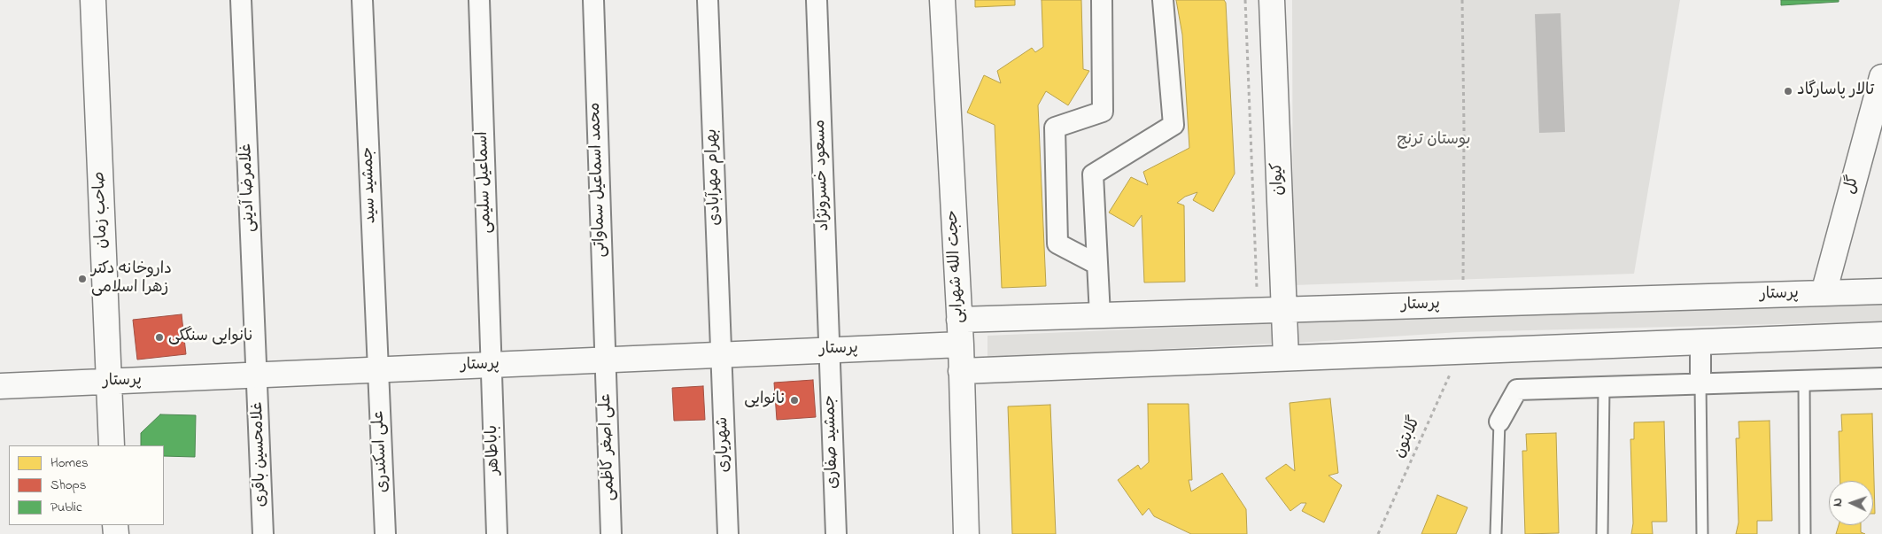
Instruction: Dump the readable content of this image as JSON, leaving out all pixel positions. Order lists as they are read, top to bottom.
{
  "streets": {
    "street": [
      "مسعود خسرونژاد",
      "بهرام مهرآبادی",
      "کیوان",
      "محمد اسماعیل سماواتی",
      "اسماعیل سلیمی",
      "جمشید سید",
      "گل",
      "غلامرضا آدینی",
      "صاحب زمان",
      "حجت الله شهرابی",
      "پرستار",
      "جمشید صفاری",
      "شهریاری",
      "علی اصغر کاظمی",
      "باباطاهر",
      "علی اسکندری",
      "غلامحسین باقری"
    ],
    "path": ["گلابتون"]
  },
  "crossings": [
    ["مسعود خسرونژاد", "پرستار"],
    ["مسعود خسرونژاد", "جمشید صفاری"],
    ["بهرام مهرآبادی", "پرستار"],
    ["بهرام مهرآبادی", "شهریاری"],
    ["کیوان", "پرستار"],
    ["محمد اسماعیل سماواتی", "پرستار"],
    ["محمد اسماعیل سماواتی", "علی اصغر کاظمی"],
    ["اسماعیل سلیمی", "پرستار"],
    ["اسماعیل سلیمی", "باباطاهر"],
    ["جمشید سید", "پرستار"],
    ["جمشید سید", "علی اسکندری"],
    ["گل", "پرستار"],
    ["غلامرضا آدینی", "پرستار"],
    ["غلامرضا آدینی", "غلامحسین باقری"],
    ["صاحب زمان", "پرستار"],
    ["حجت الله شهرابی", "پرستار"],
    ["پرستار", "جمشید صفاری"],
    ["پرستار", "شهریاری"],
    ["پرستار", "علی اصغر کاظمی"],
    ["پرستار", "باباطاهر"],
    ["پرستار", "علی اسکندری"],
    ["پرستار", "غلامحسین باقری"]
  ],
  "parks": ["بوستان ترنج"],
  "places": [
    "تالار پاسارگاد",
    "داروخانه دکتر زهرا اسلامی",
    "نانوایی سنگکی",
    "نانوایی"
  ],
  "legend": ["Homes", "Shops", "Public"],
  "north": "left"
}
